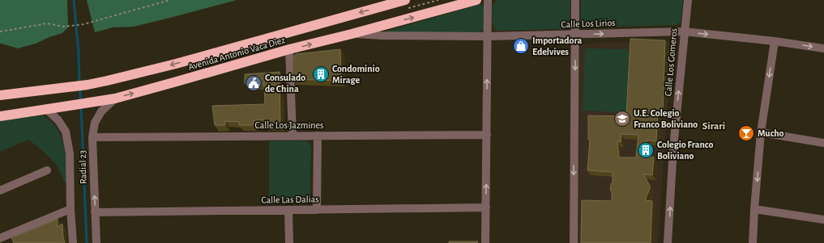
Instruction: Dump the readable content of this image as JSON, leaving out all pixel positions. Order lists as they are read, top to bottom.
{
  "streets": {
    "highway": ["Avenida Antonio Vaca Diez"],
    "street": [
      "Calle Los Lirios",
      "Calle Los Gomeros",
      "Calle Los Jazmines",
      "Radial 23",
      "Calle Las Dalias"
    ]
  },
  "crossings": [
    ["Calle Los Lirios", "Avenida Antonio Vaca Diez"],
    ["Calle Los Lirios", "Calle Los Gomeros"],
    ["Avenida Antonio Vaca Diez", "Radial 23"],
    ["Calle Los Jazmines", "Radial 23"],
    ["Radial 23", "Calle Las Dalias"]
  ],
  "one_way": ["Calle Los Lirios", "Calle Los Gomeros"],
  "districts": ["Sirari"],
  "places": {
    "shop": ["Importadora Edelvives"],
    "building": ["Condominio Mirage", "Colegio Franco Boliviano"],
    "public building": ["Consulado de China"],
    "school or university": ["U.E. Colegio Franco Boliviano"],
    "bar": ["Mucho"]
  }
}
